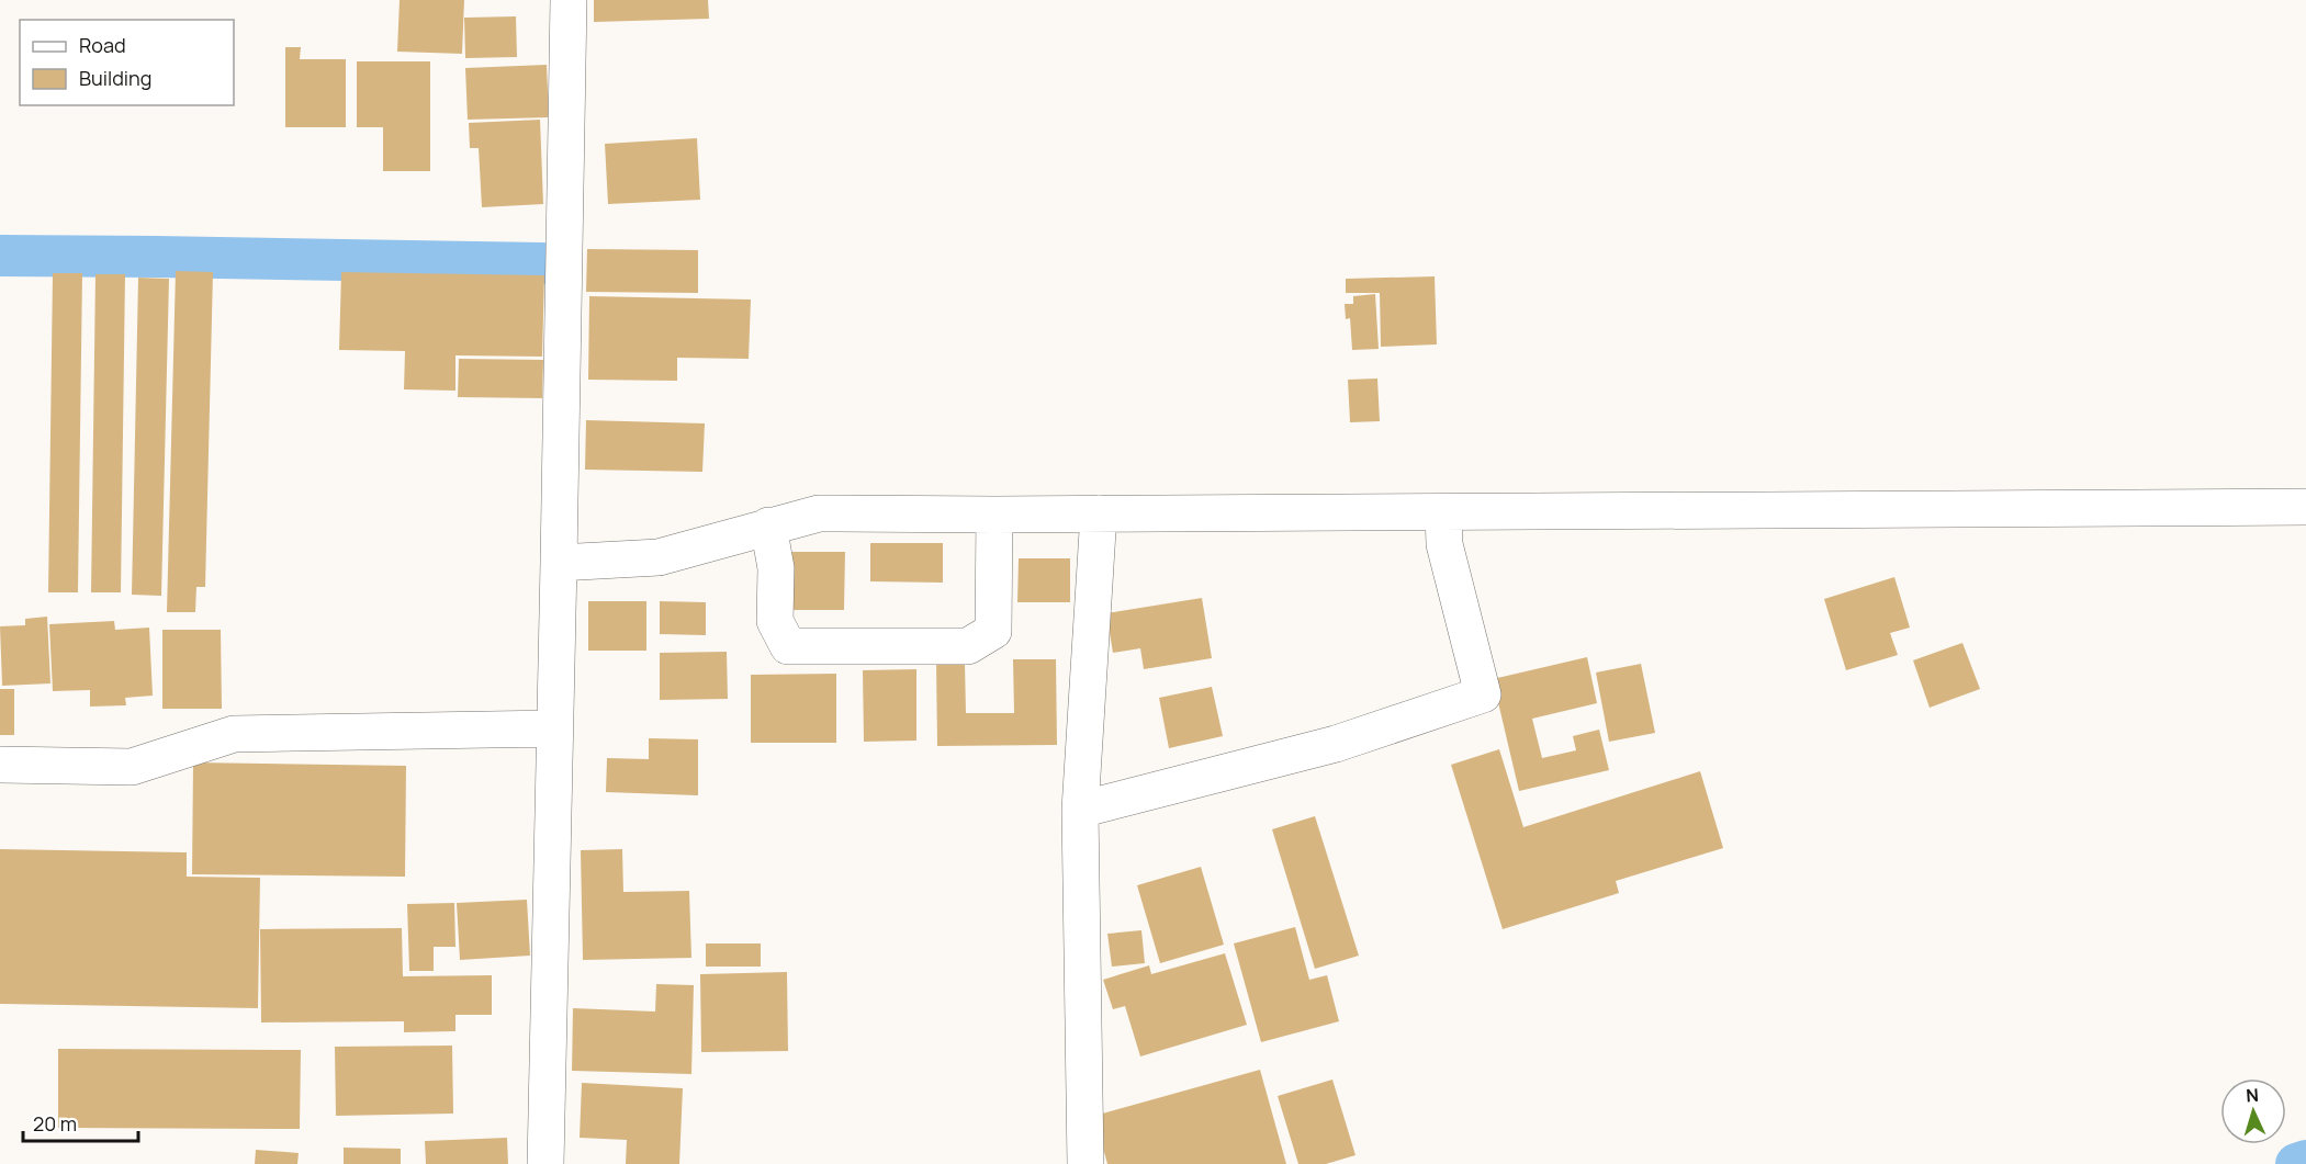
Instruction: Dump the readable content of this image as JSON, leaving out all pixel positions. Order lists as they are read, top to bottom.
{
  "legend": ["Road", "Building"],
  "scale_bar": "20 m",
  "north": "top"
}
